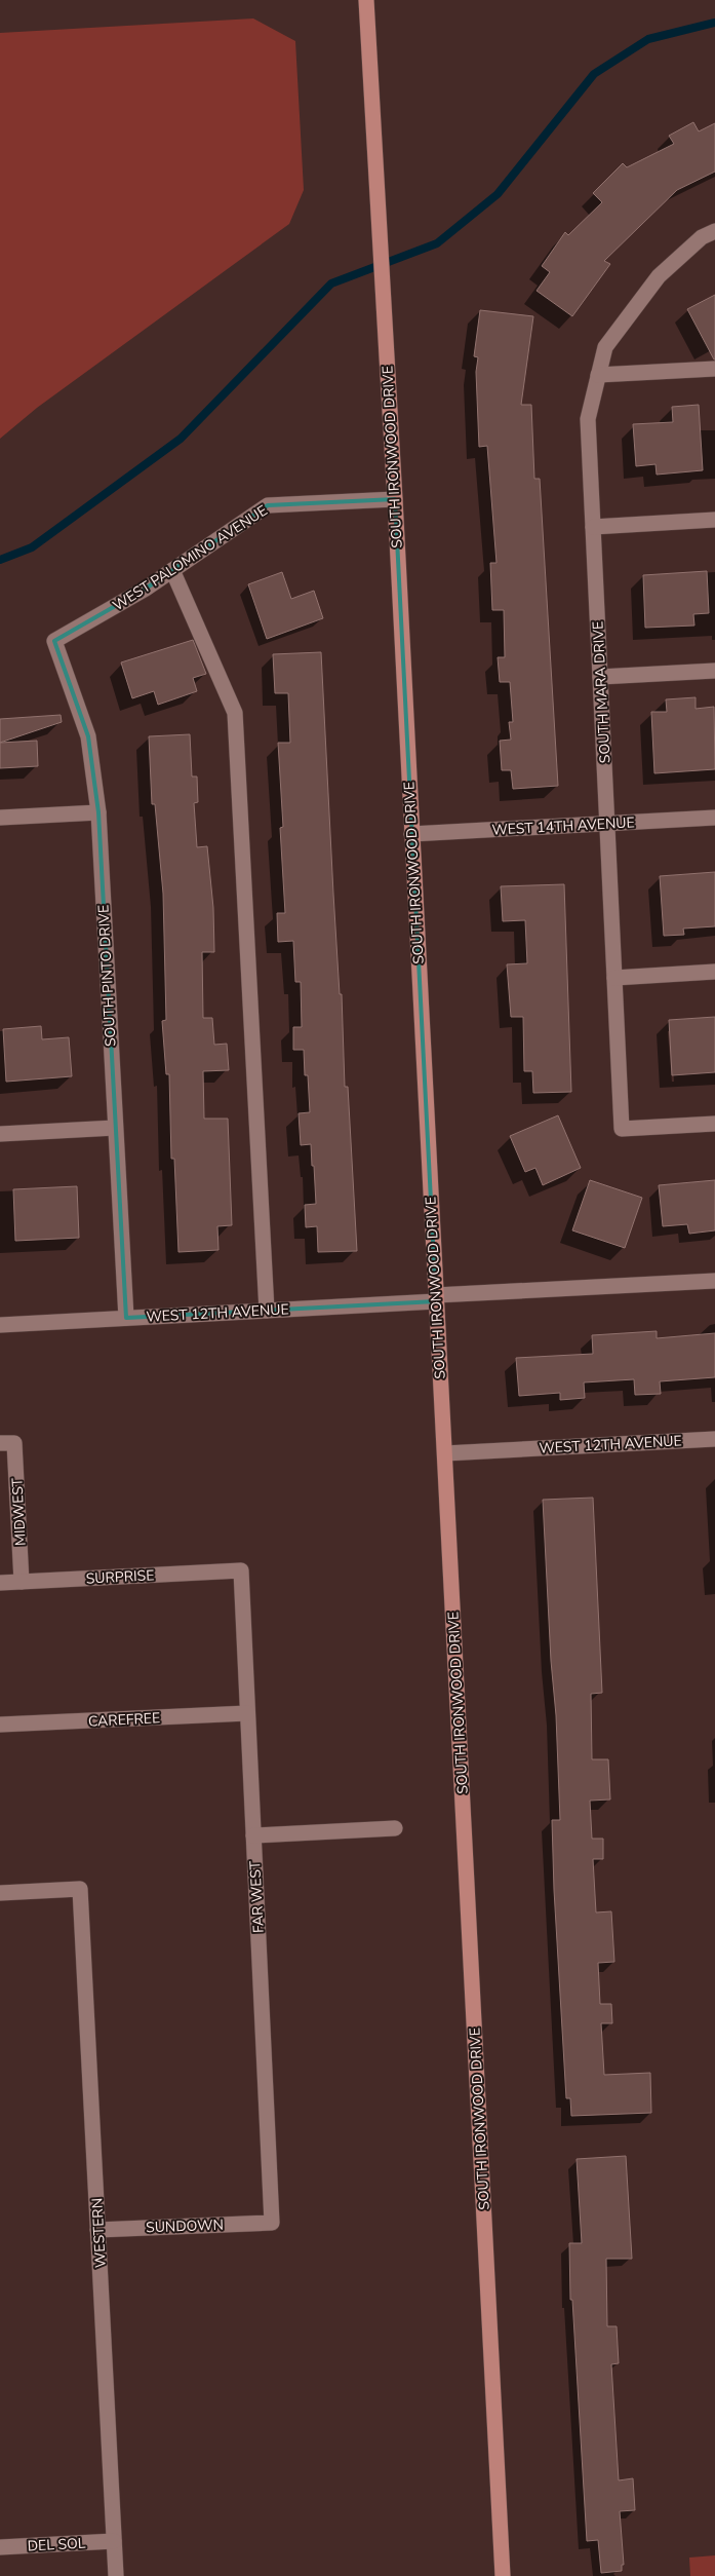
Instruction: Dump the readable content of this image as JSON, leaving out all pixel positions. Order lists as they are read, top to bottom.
{
  "streets": {
    "main road": ["SOUTH IRONWOOD DRIVE"],
    "street": [
      "WEST PALOMINO AVENUE",
      "SOUTH MARA DRIVE",
      "WEST 14TH AVENUE",
      "SOUTH PINTO DRIVE",
      "WEST 12TH AVENUE",
      "MIDWEST",
      "SURPRISE",
      "CAREFREE",
      "FAR WEST",
      "SUNDOWN",
      "WESTERN",
      "DEL SOL"
    ]
  },
  "crossings": [
    ["SOUTH IRONWOOD DRIVE", "WEST PALOMINO AVENUE"],
    ["SOUTH IRONWOOD DRIVE", "WEST 14TH AVENUE"],
    ["SOUTH IRONWOOD DRIVE", "WEST 12TH AVENUE"],
    ["WEST PALOMINO AVENUE", "SOUTH PINTO DRIVE"],
    ["SOUTH MARA DRIVE", "WEST 14TH AVENUE"],
    ["SOUTH PINTO DRIVE", "WEST 12TH AVENUE"],
    ["MIDWEST", "SURPRISE"],
    ["SURPRISE", "FAR WEST"],
    ["CAREFREE", "FAR WEST"],
    ["FAR WEST", "SUNDOWN"],
    ["SUNDOWN", "WESTERN"],
    ["WESTERN", "DEL SOL"]
  ]
}
